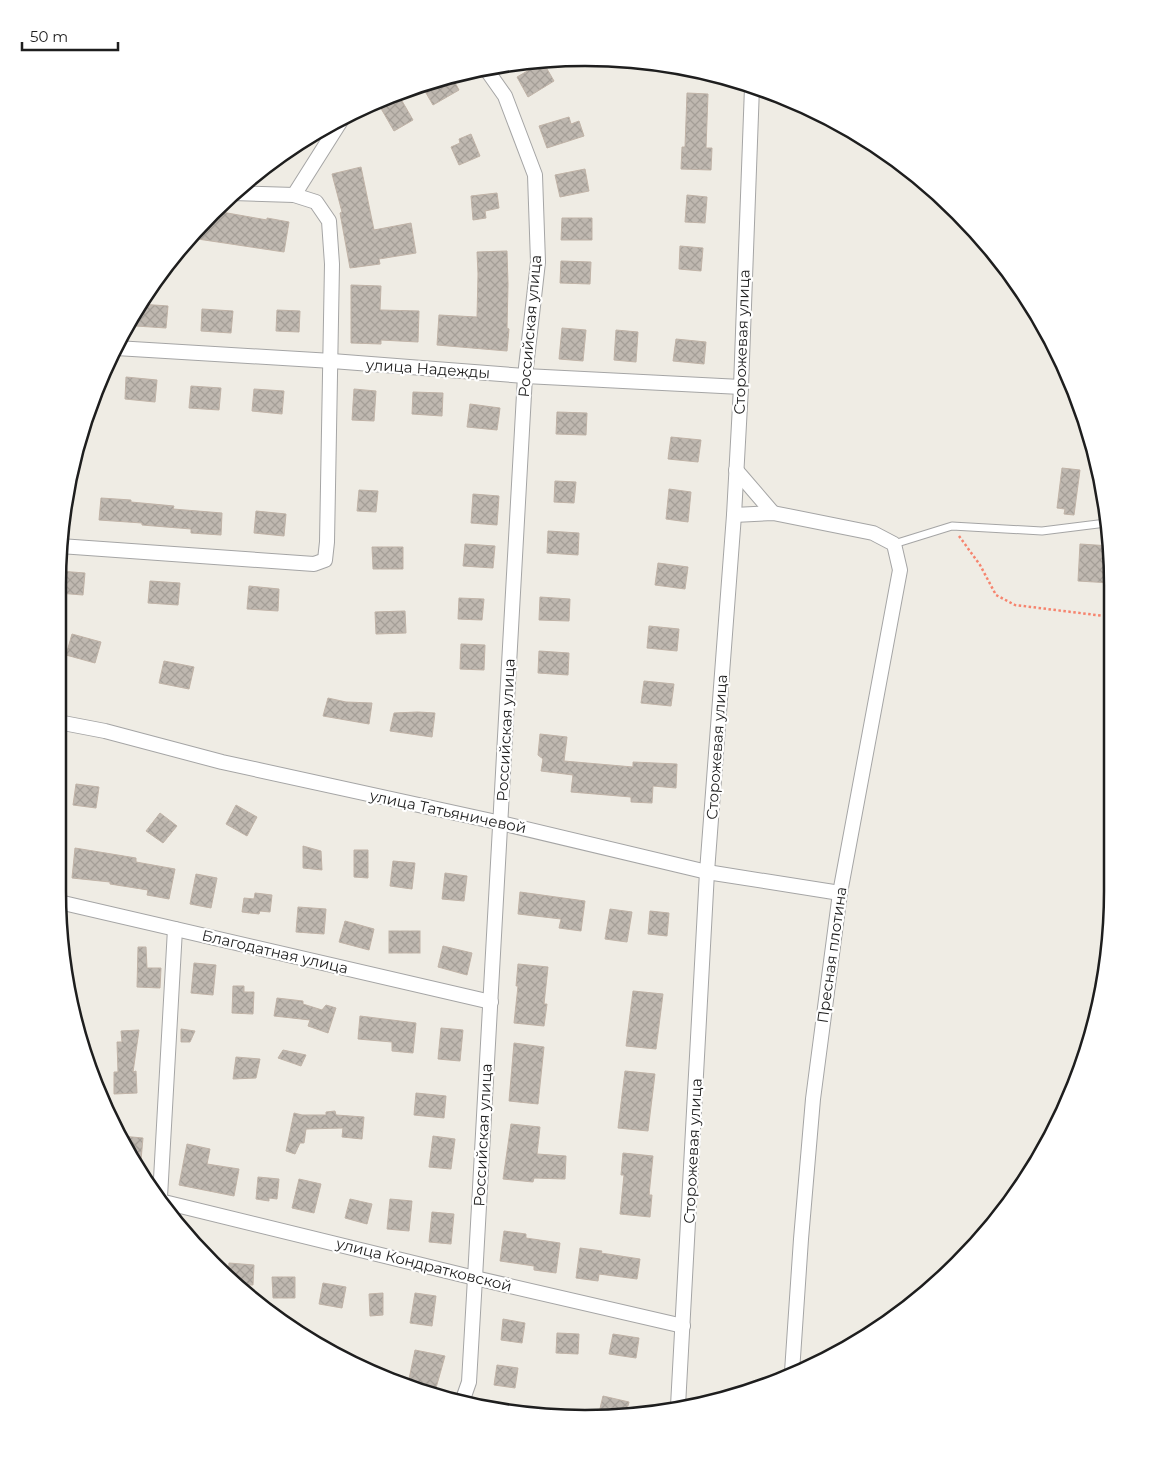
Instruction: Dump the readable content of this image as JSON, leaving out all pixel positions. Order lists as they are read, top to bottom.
{
  "streets": {
    "street": [
      "Российская улица",
      "Сторожевая улица",
      "улица Надежды",
      "улица Татьяничевой",
      "Благодатная улица",
      "Пресная плотина",
      "улица Кондратковской"
    ]
  },
  "crossings": [
    ["Российская улица", "улица Надежды"],
    ["Российская улица", "улица Татьяничевой"],
    ["Российская улица", "Благодатная улица"],
    ["Российская улица", "улица Кондратковской"],
    ["Сторожевая улица", "улица Надежды"],
    ["Сторожевая улица", "улица Татьяничевой"],
    ["Сторожевая улица", "улица Кондратковской"],
    ["улица Татьяничевой", "Пресная плотина"]
  ],
  "scale_bar": "50 m"
}
